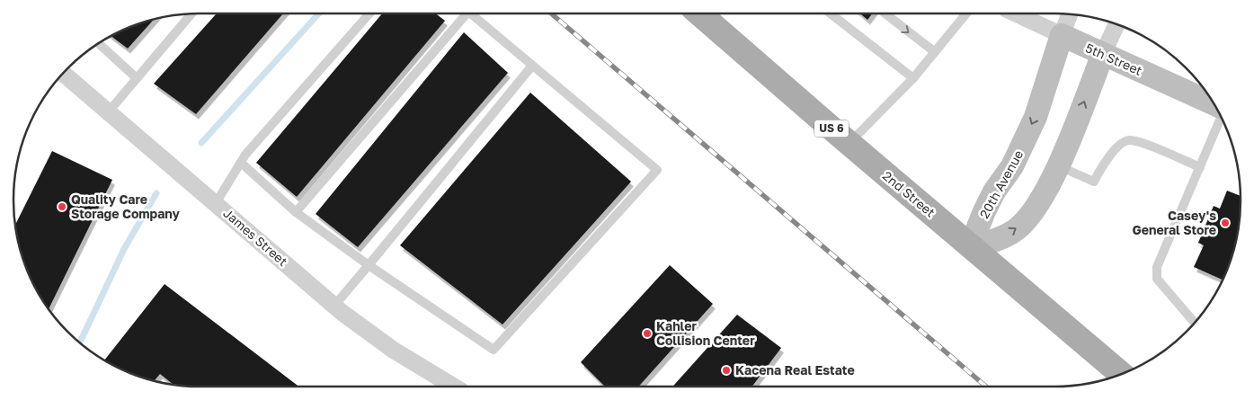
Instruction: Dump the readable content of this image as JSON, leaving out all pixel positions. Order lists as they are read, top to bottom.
{
  "streets": {
    "main road": ["US 6", "2nd Street"],
    "street": ["5th Street", "20th Avenue", "James Street"]
  },
  "crossings": [
    ["5th Street", "20th Avenue"],
    ["20th Avenue", "2nd Street"]
  ],
  "places": [
    "Quality Care Storage Company",
    "Casey's General Store",
    "Kahler Collision Center",
    "Kacena Real Estate"
  ]
}
